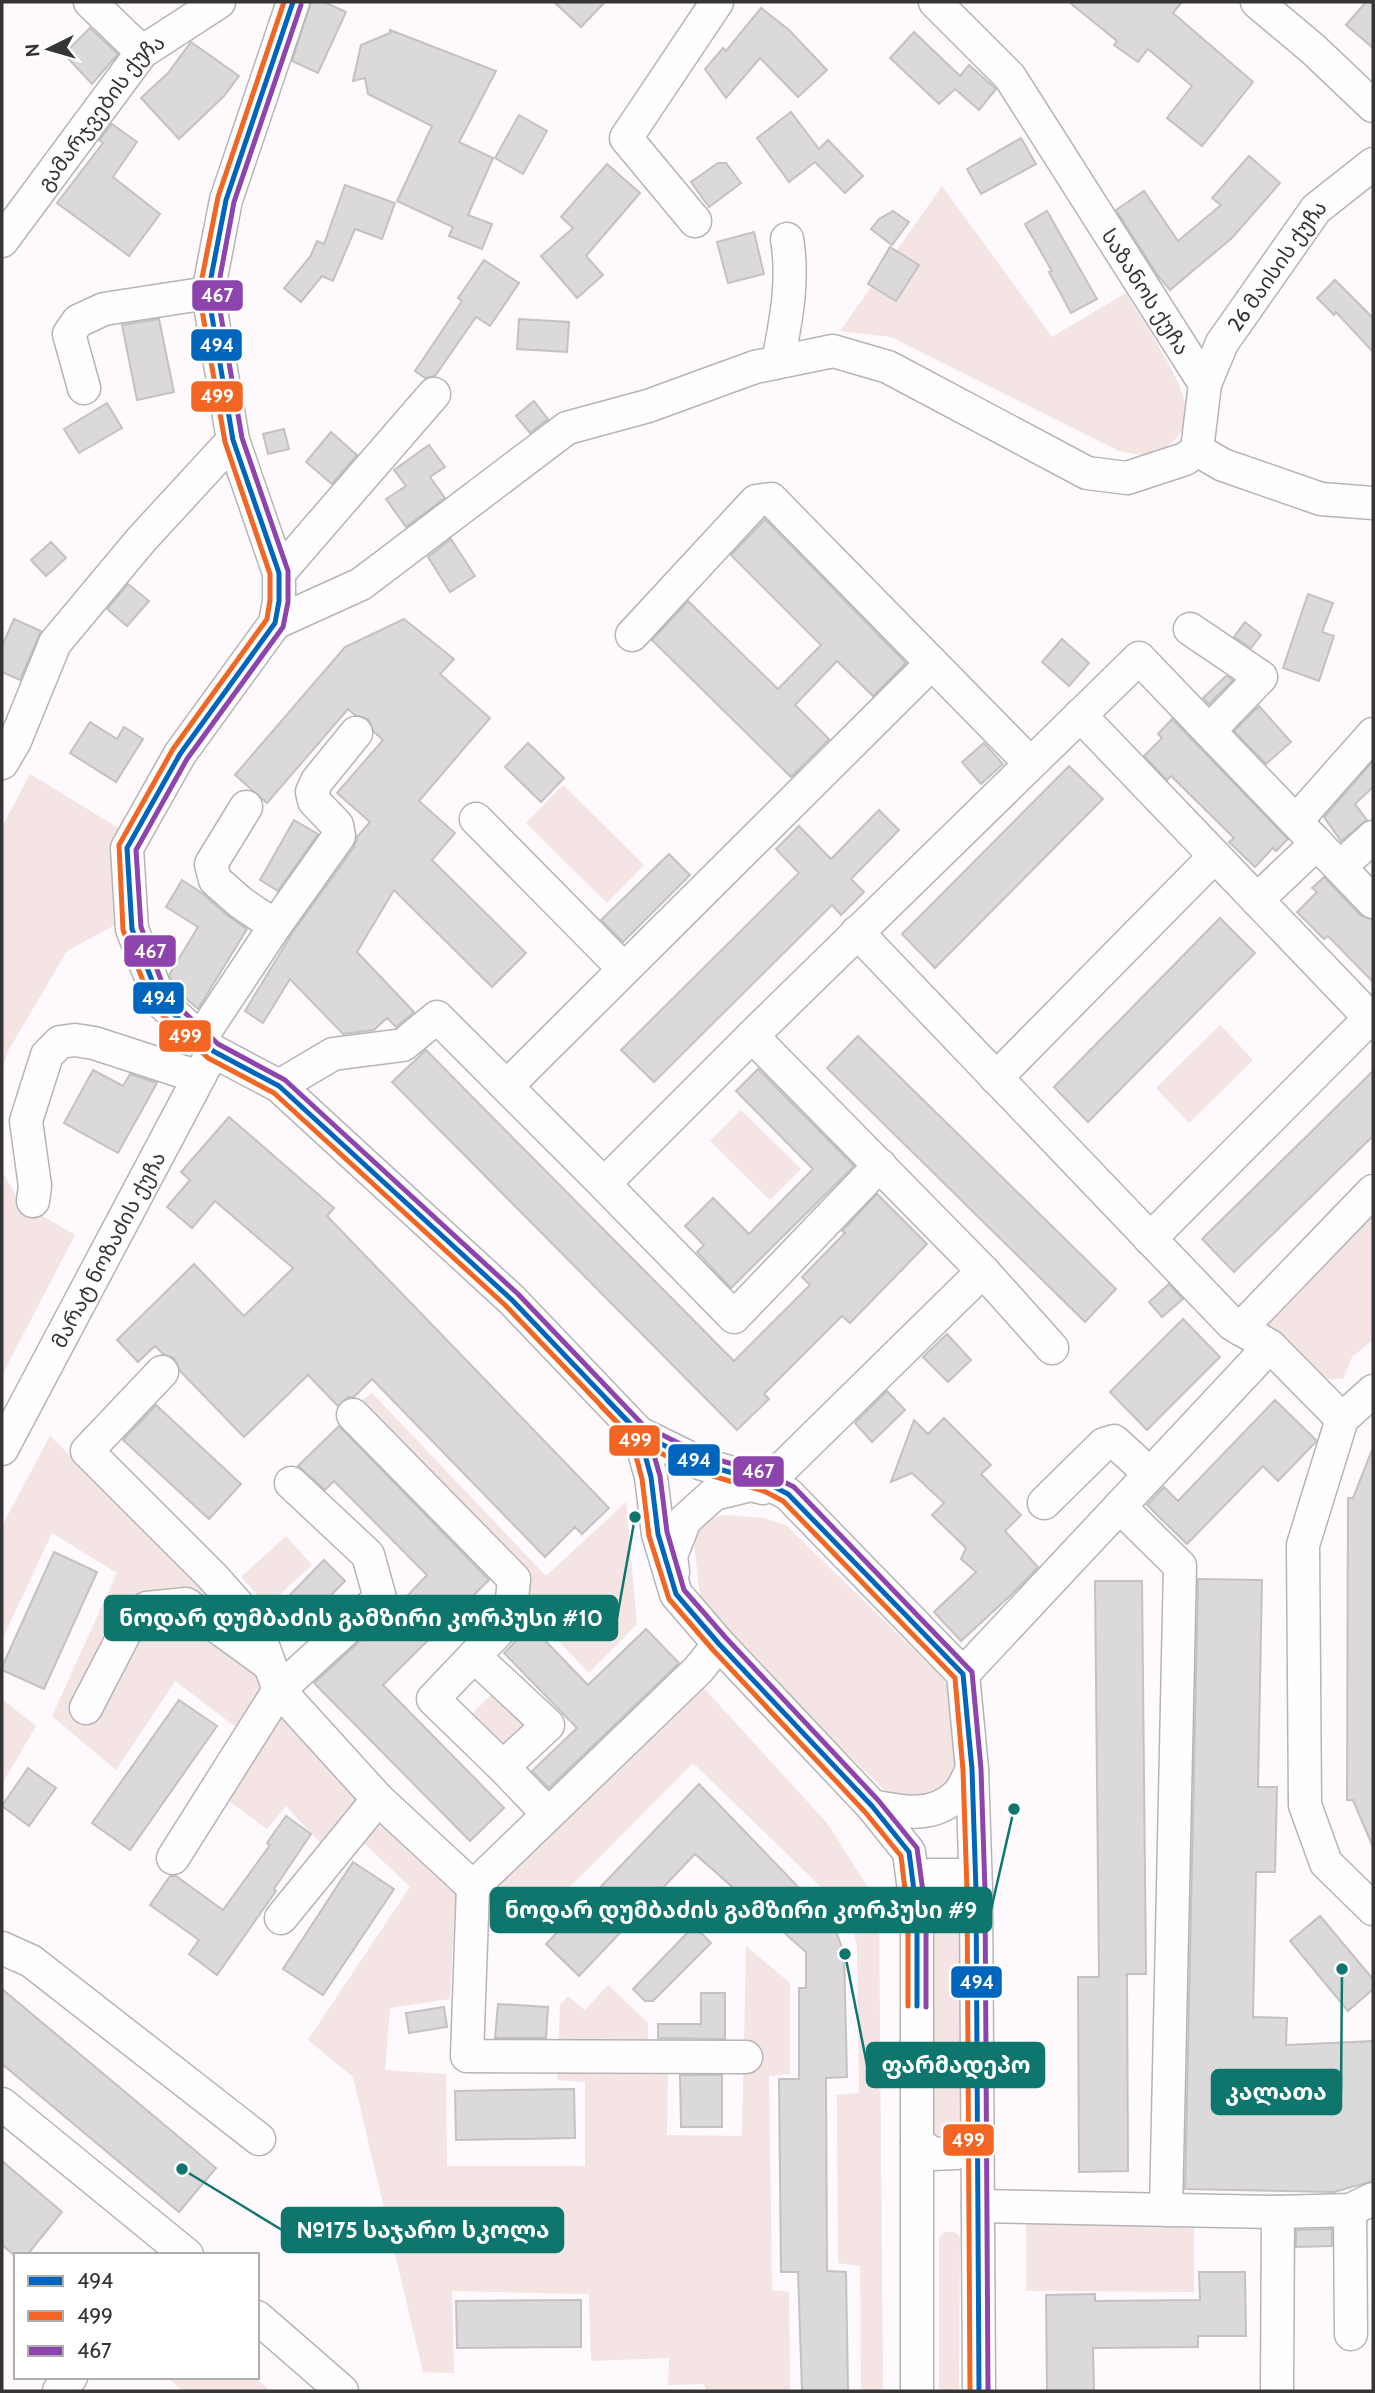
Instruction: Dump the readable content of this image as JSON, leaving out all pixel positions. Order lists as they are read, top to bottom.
{
  "streets": {
    "street": [
      "გამარჯვების ქუჩა",
      "26 მაისის ქუჩა",
      "საზანოს ქუჩა",
      "მარატ ნოზაძის ქუჩა"
    ]
  },
  "crossings": [
    ["26 მაისის ქუჩა", "საზანოს ქუჩა"]
  ],
  "places": [
    "ნოდარ დუმბაძის გამზირი კორპუსი #10",
    "ნოდარ დუმბაძის გამზირი კორპუსი #9",
    "ფარმადეპო",
    "კალათა",
    "№175 საჯარო სკოლა"
  ],
  "lines": ["transit line 494", "transit line 499", "transit line 467"],
  "legend": ["494", "499", "467"],
  "north": "left"
}
